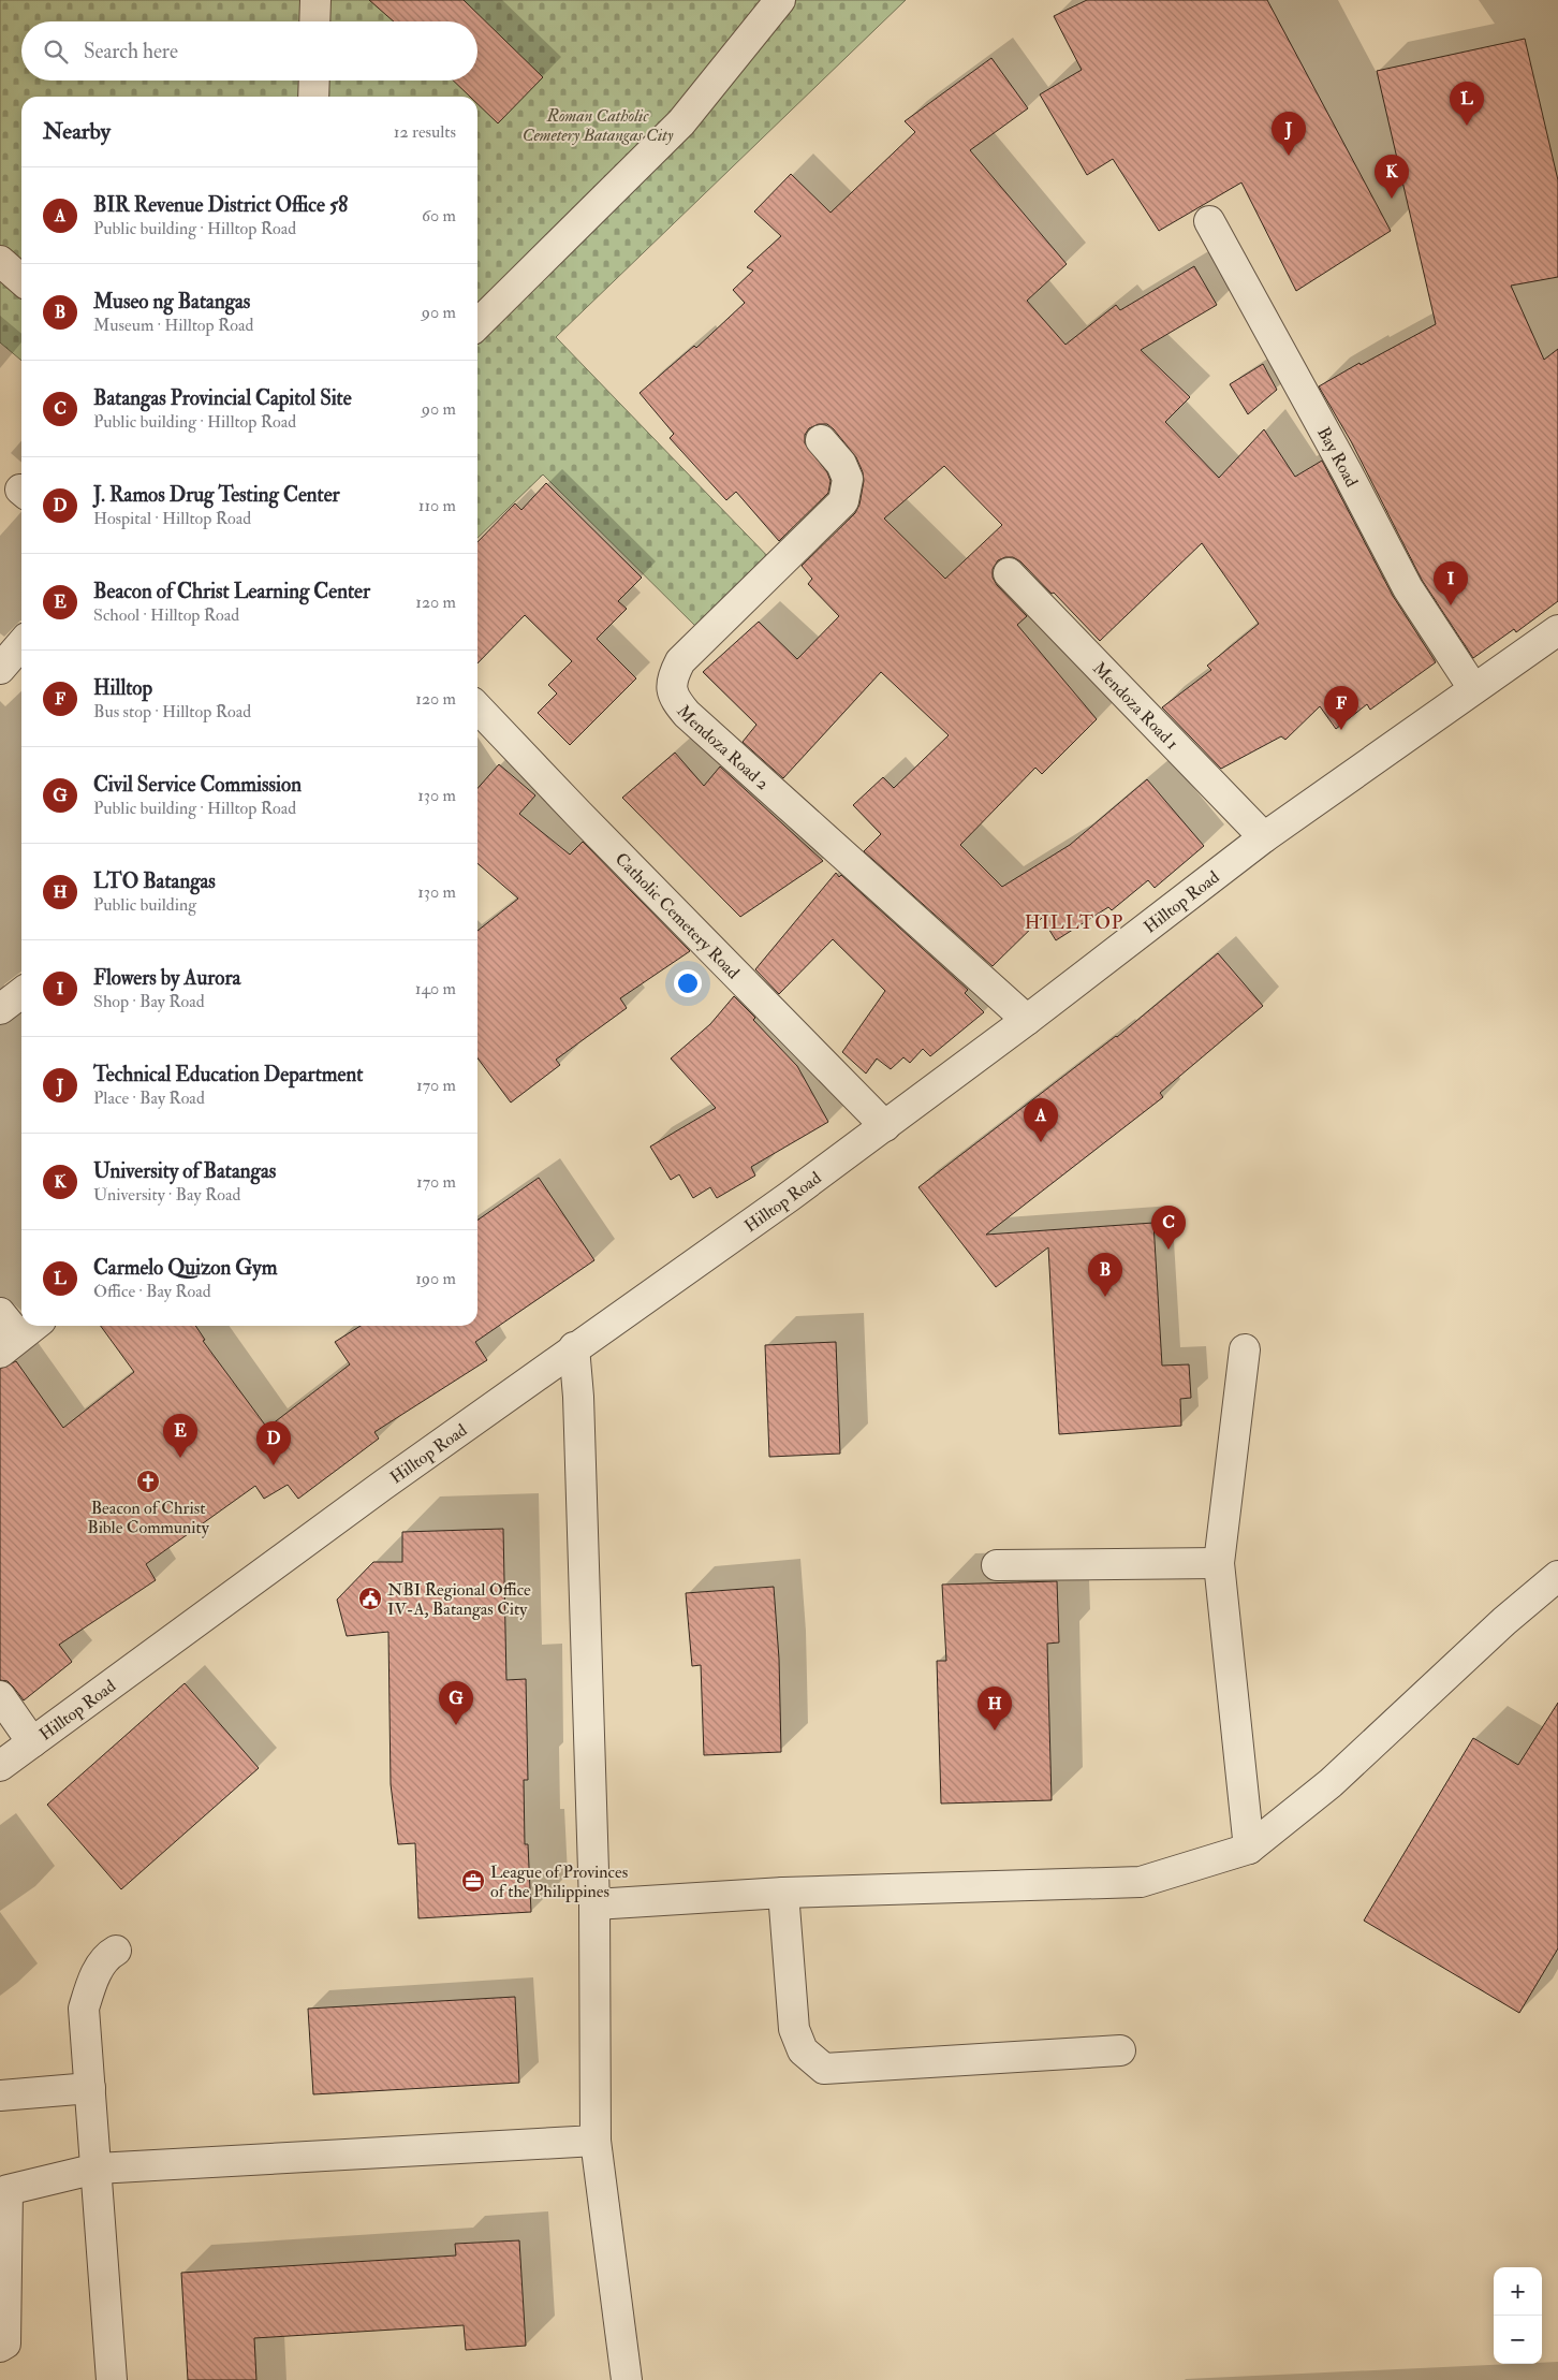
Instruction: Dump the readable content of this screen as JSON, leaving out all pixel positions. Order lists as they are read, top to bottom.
{
  "streets": {
    "street": [
      "Bay Road",
      "Mendoza Road 1",
      "Mendoza Road 2",
      "Hilltop Road",
      "Catholic Cemetery Road"
    ]
  },
  "crossings": [
    ["Bay Road", "Hilltop Road"],
    ["Mendoza Road 1", "Hilltop Road"],
    ["Mendoza Road 2", "Hilltop Road"],
    ["Hilltop Road", "Catholic Cemetery Road"]
  ],
  "districts": ["HILLTOP"],
  "parks": ["Roman Catholic Cemetery Batangas City"],
  "places": {
    "church": ["Beacon of Christ Bible Community"],
    "public building": ["NBI Regional Office IV-A, Batangas City"],
    "office": ["League of Provinces of the Philippines"]
  },
  "page": {
    "search": "Search here",
    "pins": [
      "L",
      "J",
      "K",
      "I",
      "F",
      "A",
      "C",
      "B",
      "E",
      "D",
      "G",
      "H"
    ],
    "heading": ["Nearby", "12 results"],
    "list": [
      {
        "mark": "A",
        "name": "BIR Revenue District Office 58",
        "note": "Public building · Hilltop Road",
        "value": "60 m"
      },
      {
        "mark": "B",
        "name": "Museo ng Batangas",
        "note": "Museum · Hilltop Road",
        "value": "90 m"
      },
      {
        "mark": "C",
        "name": "Batangas Provincial Capitol Site",
        "note": "Public building · Hilltop Road",
        "value": "90 m"
      },
      {
        "mark": "D",
        "name": "J. Ramos Drug Testing Center",
        "note": "Hospital · Hilltop Road",
        "value": "110 m"
      },
      {
        "mark": "E",
        "name": "Beacon of Christ Learning Center",
        "note": "School · Hilltop Road",
        "value": "120 m"
      },
      {
        "mark": "F",
        "name": "Hilltop",
        "note": "Bus stop · Hilltop Road",
        "value": "120 m"
      },
      {
        "mark": "G",
        "name": "Civil Service Commission",
        "note": "Public building · Hilltop Road",
        "value": "130 m"
      },
      {
        "mark": "H",
        "name": "LTO Batangas",
        "note": "Public building",
        "value": "130 m"
      },
      {
        "mark": "I",
        "name": "Flowers by Aurora",
        "note": "Shop · Bay Road",
        "value": "140 m"
      },
      {
        "mark": "J",
        "name": "Technical Education Department",
        "note": "Place · Bay Road",
        "value": "170 m"
      },
      {
        "mark": "K",
        "name": "University of Batangas",
        "note": "University · Bay Road",
        "value": "170 m"
      },
      {
        "mark": "L",
        "name": "Carmelo Quizon Gym",
        "note": "Office · Bay Road",
        "value": "190 m"
      }
    ],
    "map_buttons": ["+", "−"]
  }
}
